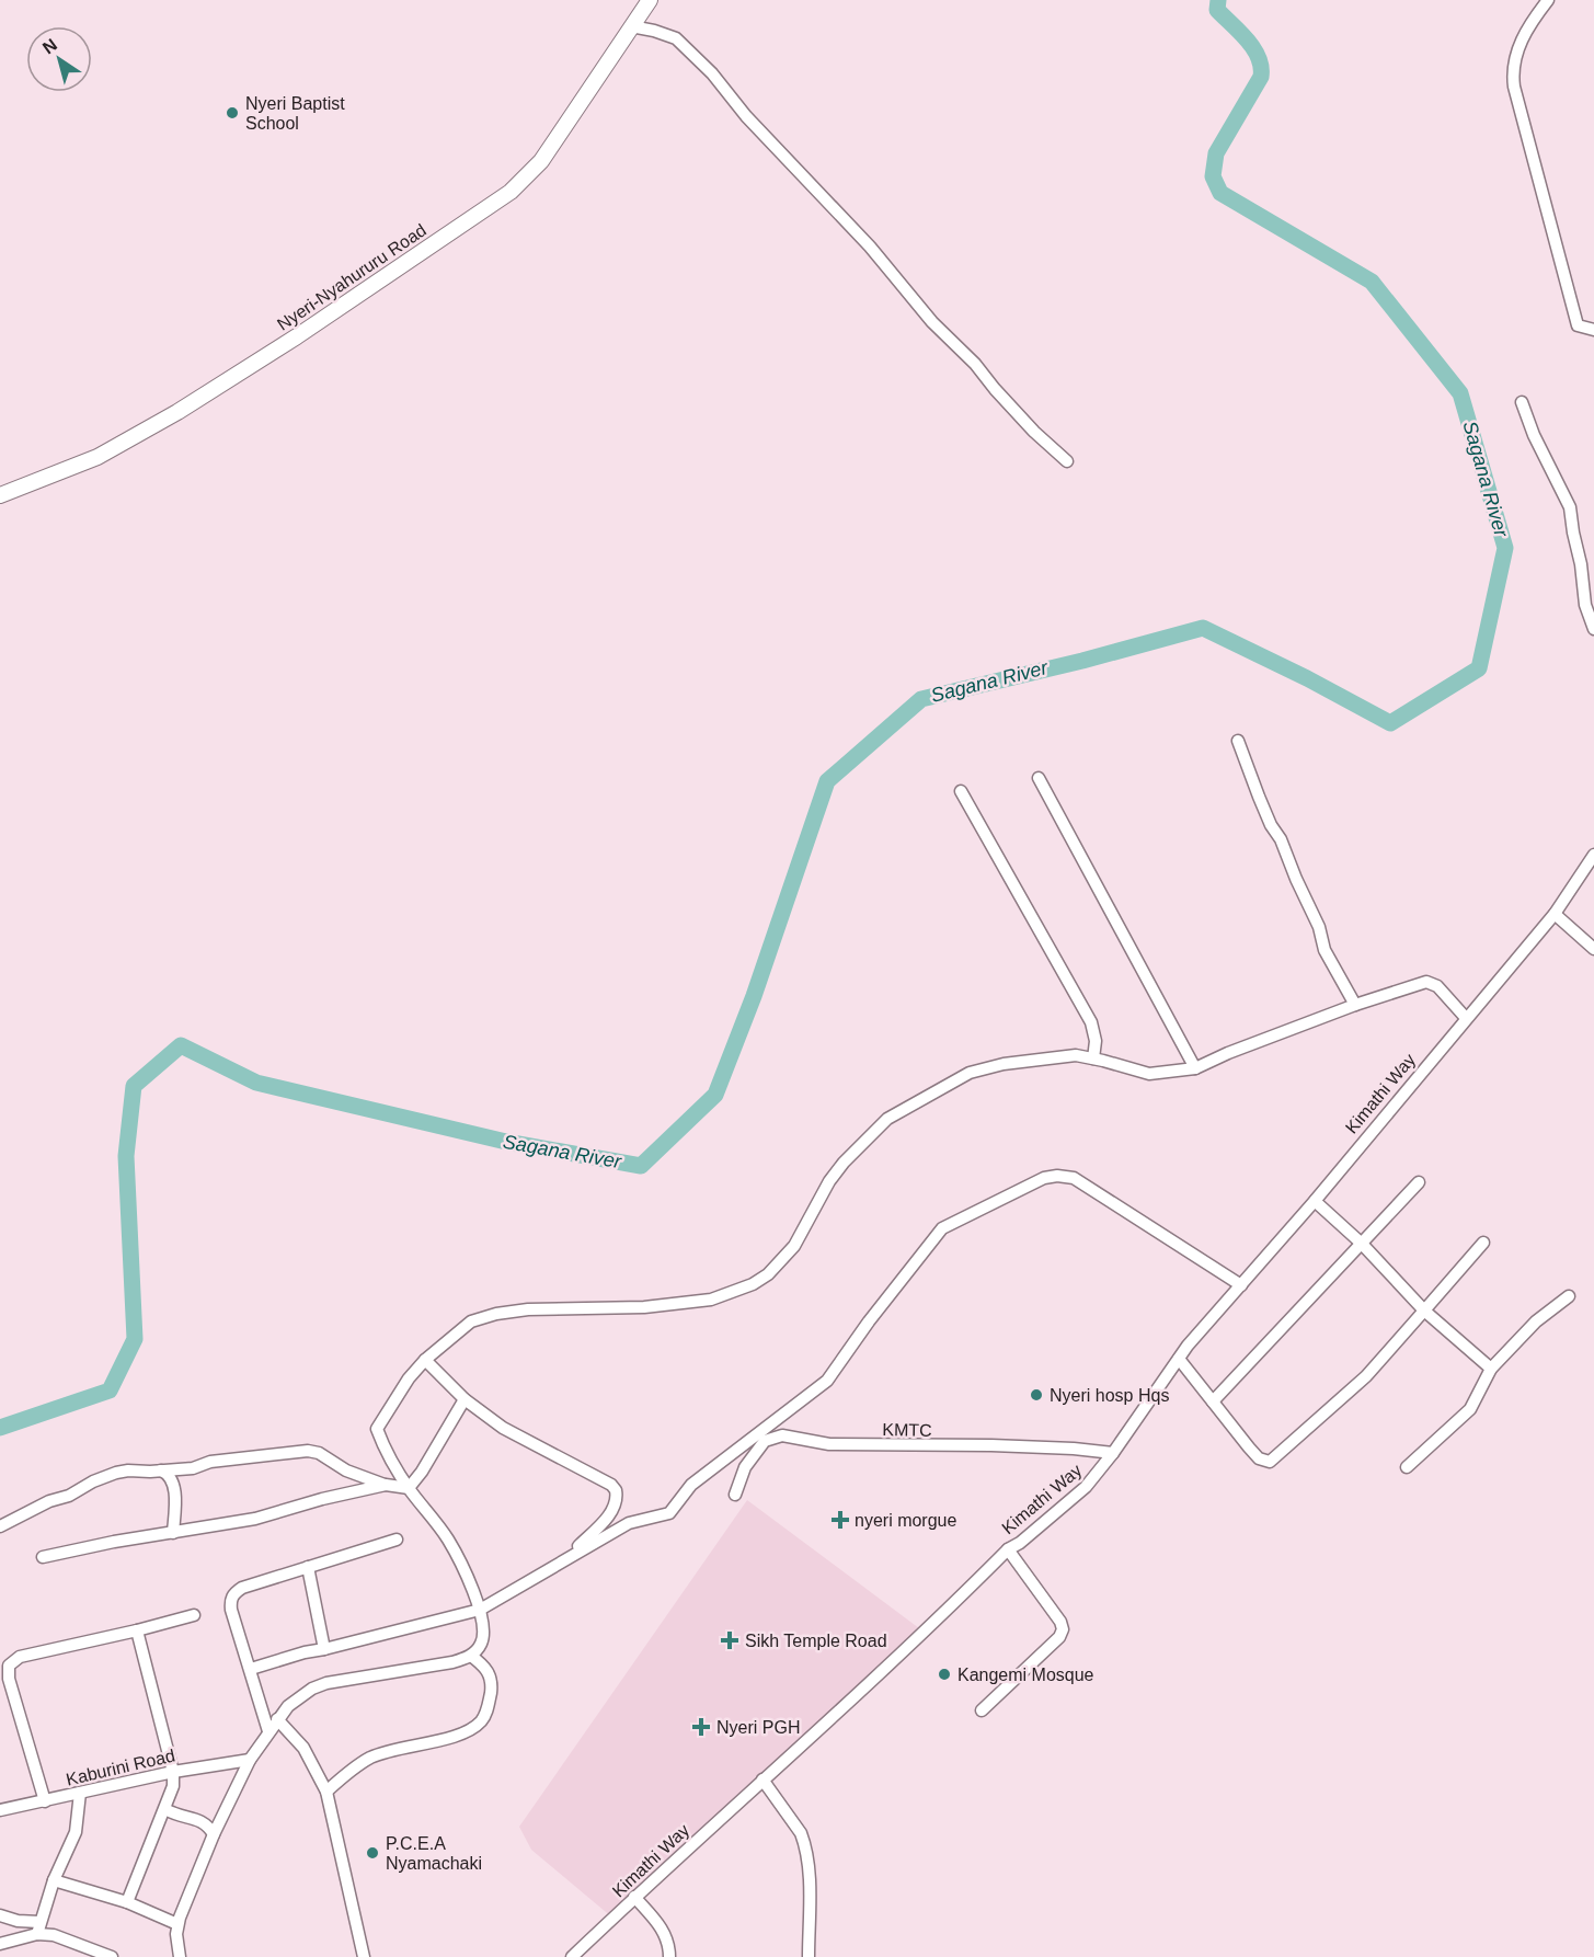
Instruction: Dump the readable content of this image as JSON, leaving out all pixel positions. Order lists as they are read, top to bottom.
{
  "streets": {
    "main road": ["Nyeri-Nyahururu Road"],
    "street": ["Kimathi Way", "KMTC", "Kaburini Road"]
  },
  "crossings": [
    ["Kimathi Way", "KMTC"]
  ],
  "water": ["Sagana River"],
  "places": {
    "other": [
      "Nyeri Baptist School",
      "Nyeri hosp Hqs",
      "Kangemi Mosque",
      "P.C.E.A Nyamachaki"
    ],
    "health": ["nyeri morgue", "Sikh Temple Road", "Nyeri PGH"]
  },
  "north": "top left"
}
